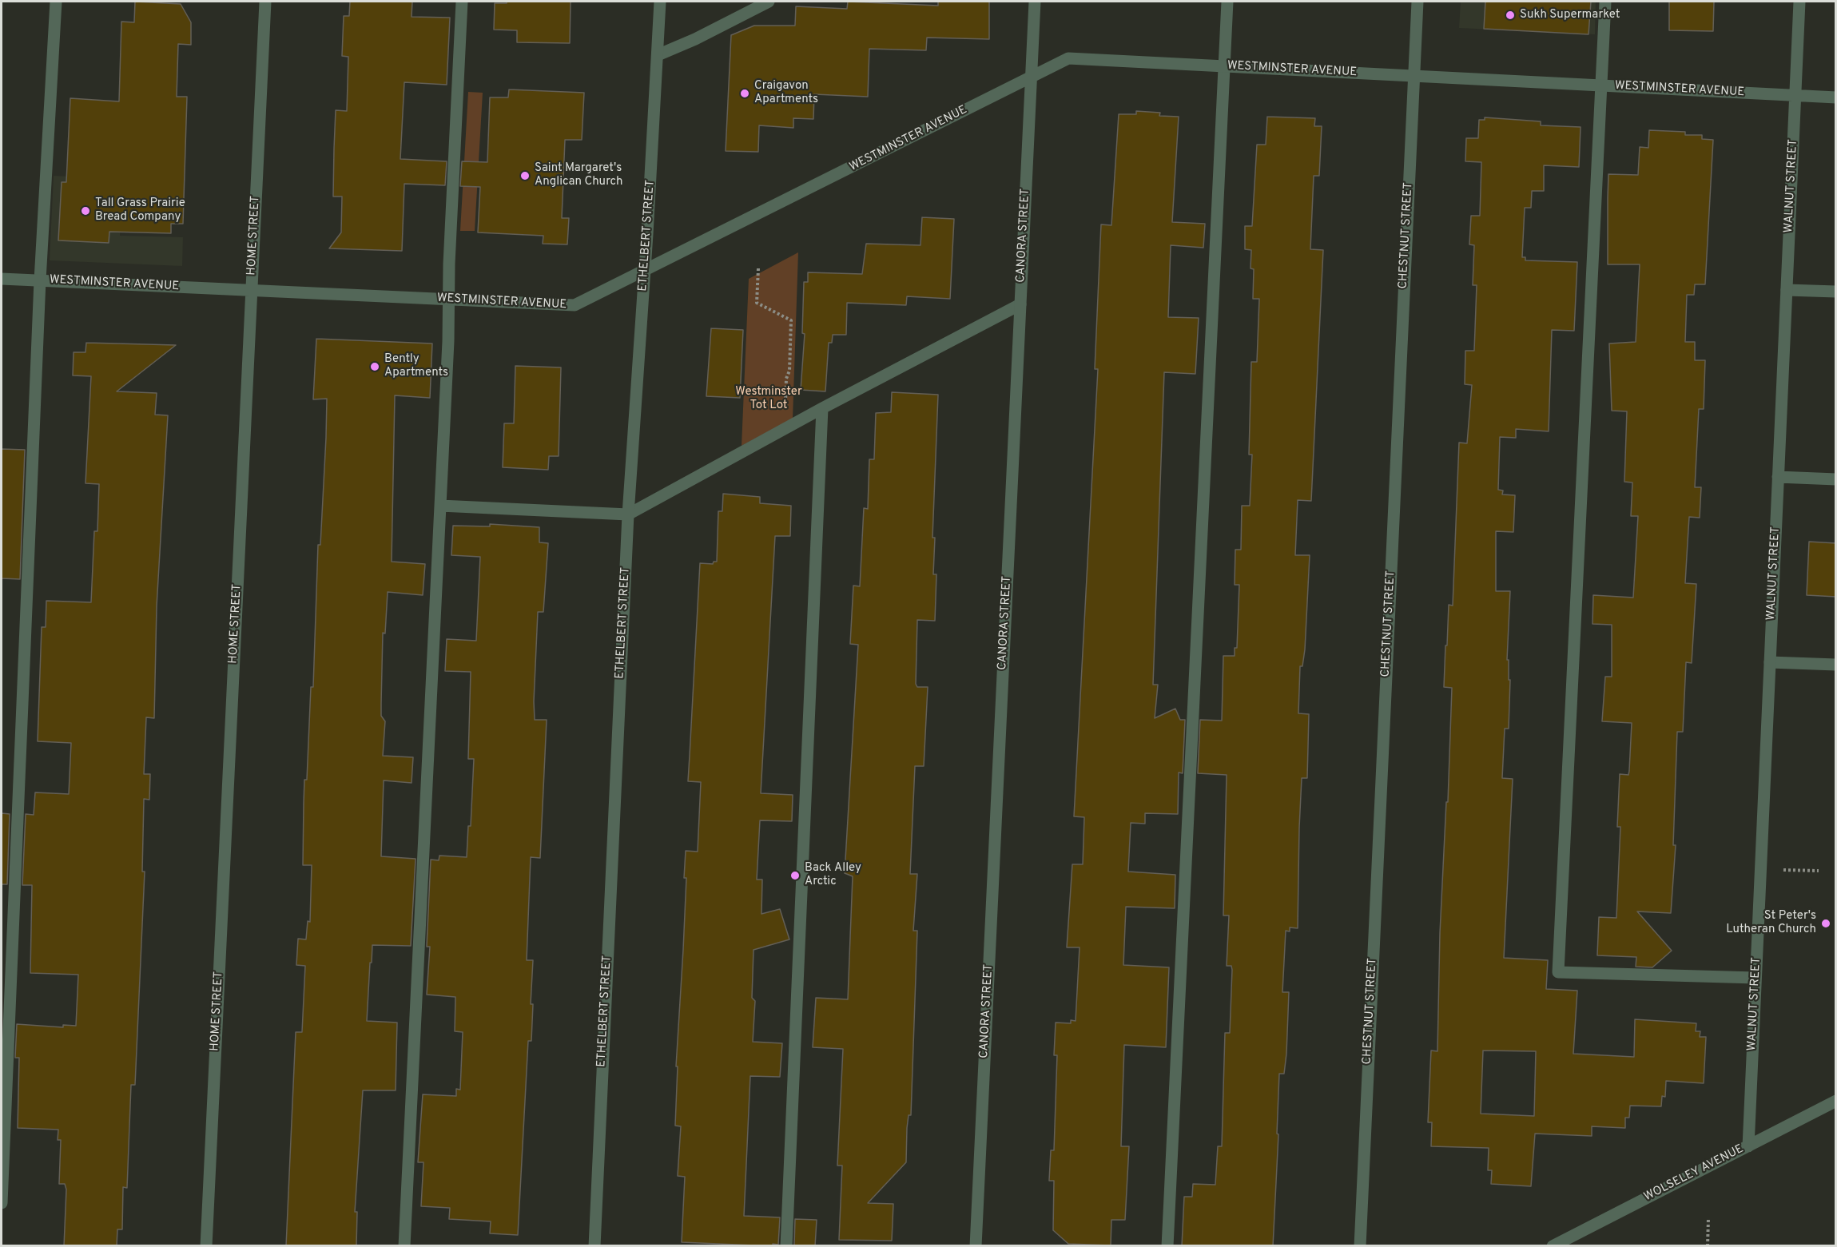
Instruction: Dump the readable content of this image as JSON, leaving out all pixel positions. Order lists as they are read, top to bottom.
{
  "streets": {
    "street": [
      "WESTMINSTER AVENUE",
      "WALNUT STREET",
      "HOME STREET",
      "ETHELBERT STREET",
      "CANORA STREET",
      "CHESTNUT STREET",
      "WOLSELEY AVENUE"
    ]
  },
  "crossings": [
    ["WESTMINSTER AVENUE", "WALNUT STREET"],
    ["WESTMINSTER AVENUE", "HOME STREET"],
    ["WESTMINSTER AVENUE", "ETHELBERT STREET"],
    ["WESTMINSTER AVENUE", "CANORA STREET"],
    ["WESTMINSTER AVENUE", "CHESTNUT STREET"],
    ["WALNUT STREET", "WOLSELEY AVENUE"]
  ],
  "parks": ["Westminster Tot Lot"],
  "places": [
    "Sukh Supermarket",
    "Craigavon Apartments",
    "Saint Margaret's Anglican Church",
    "Tall Grass Prairie Bread Company",
    "Bently Apartments",
    "Back Alley Arctic",
    "St Peter's Lutheran Church"
  ]
}
